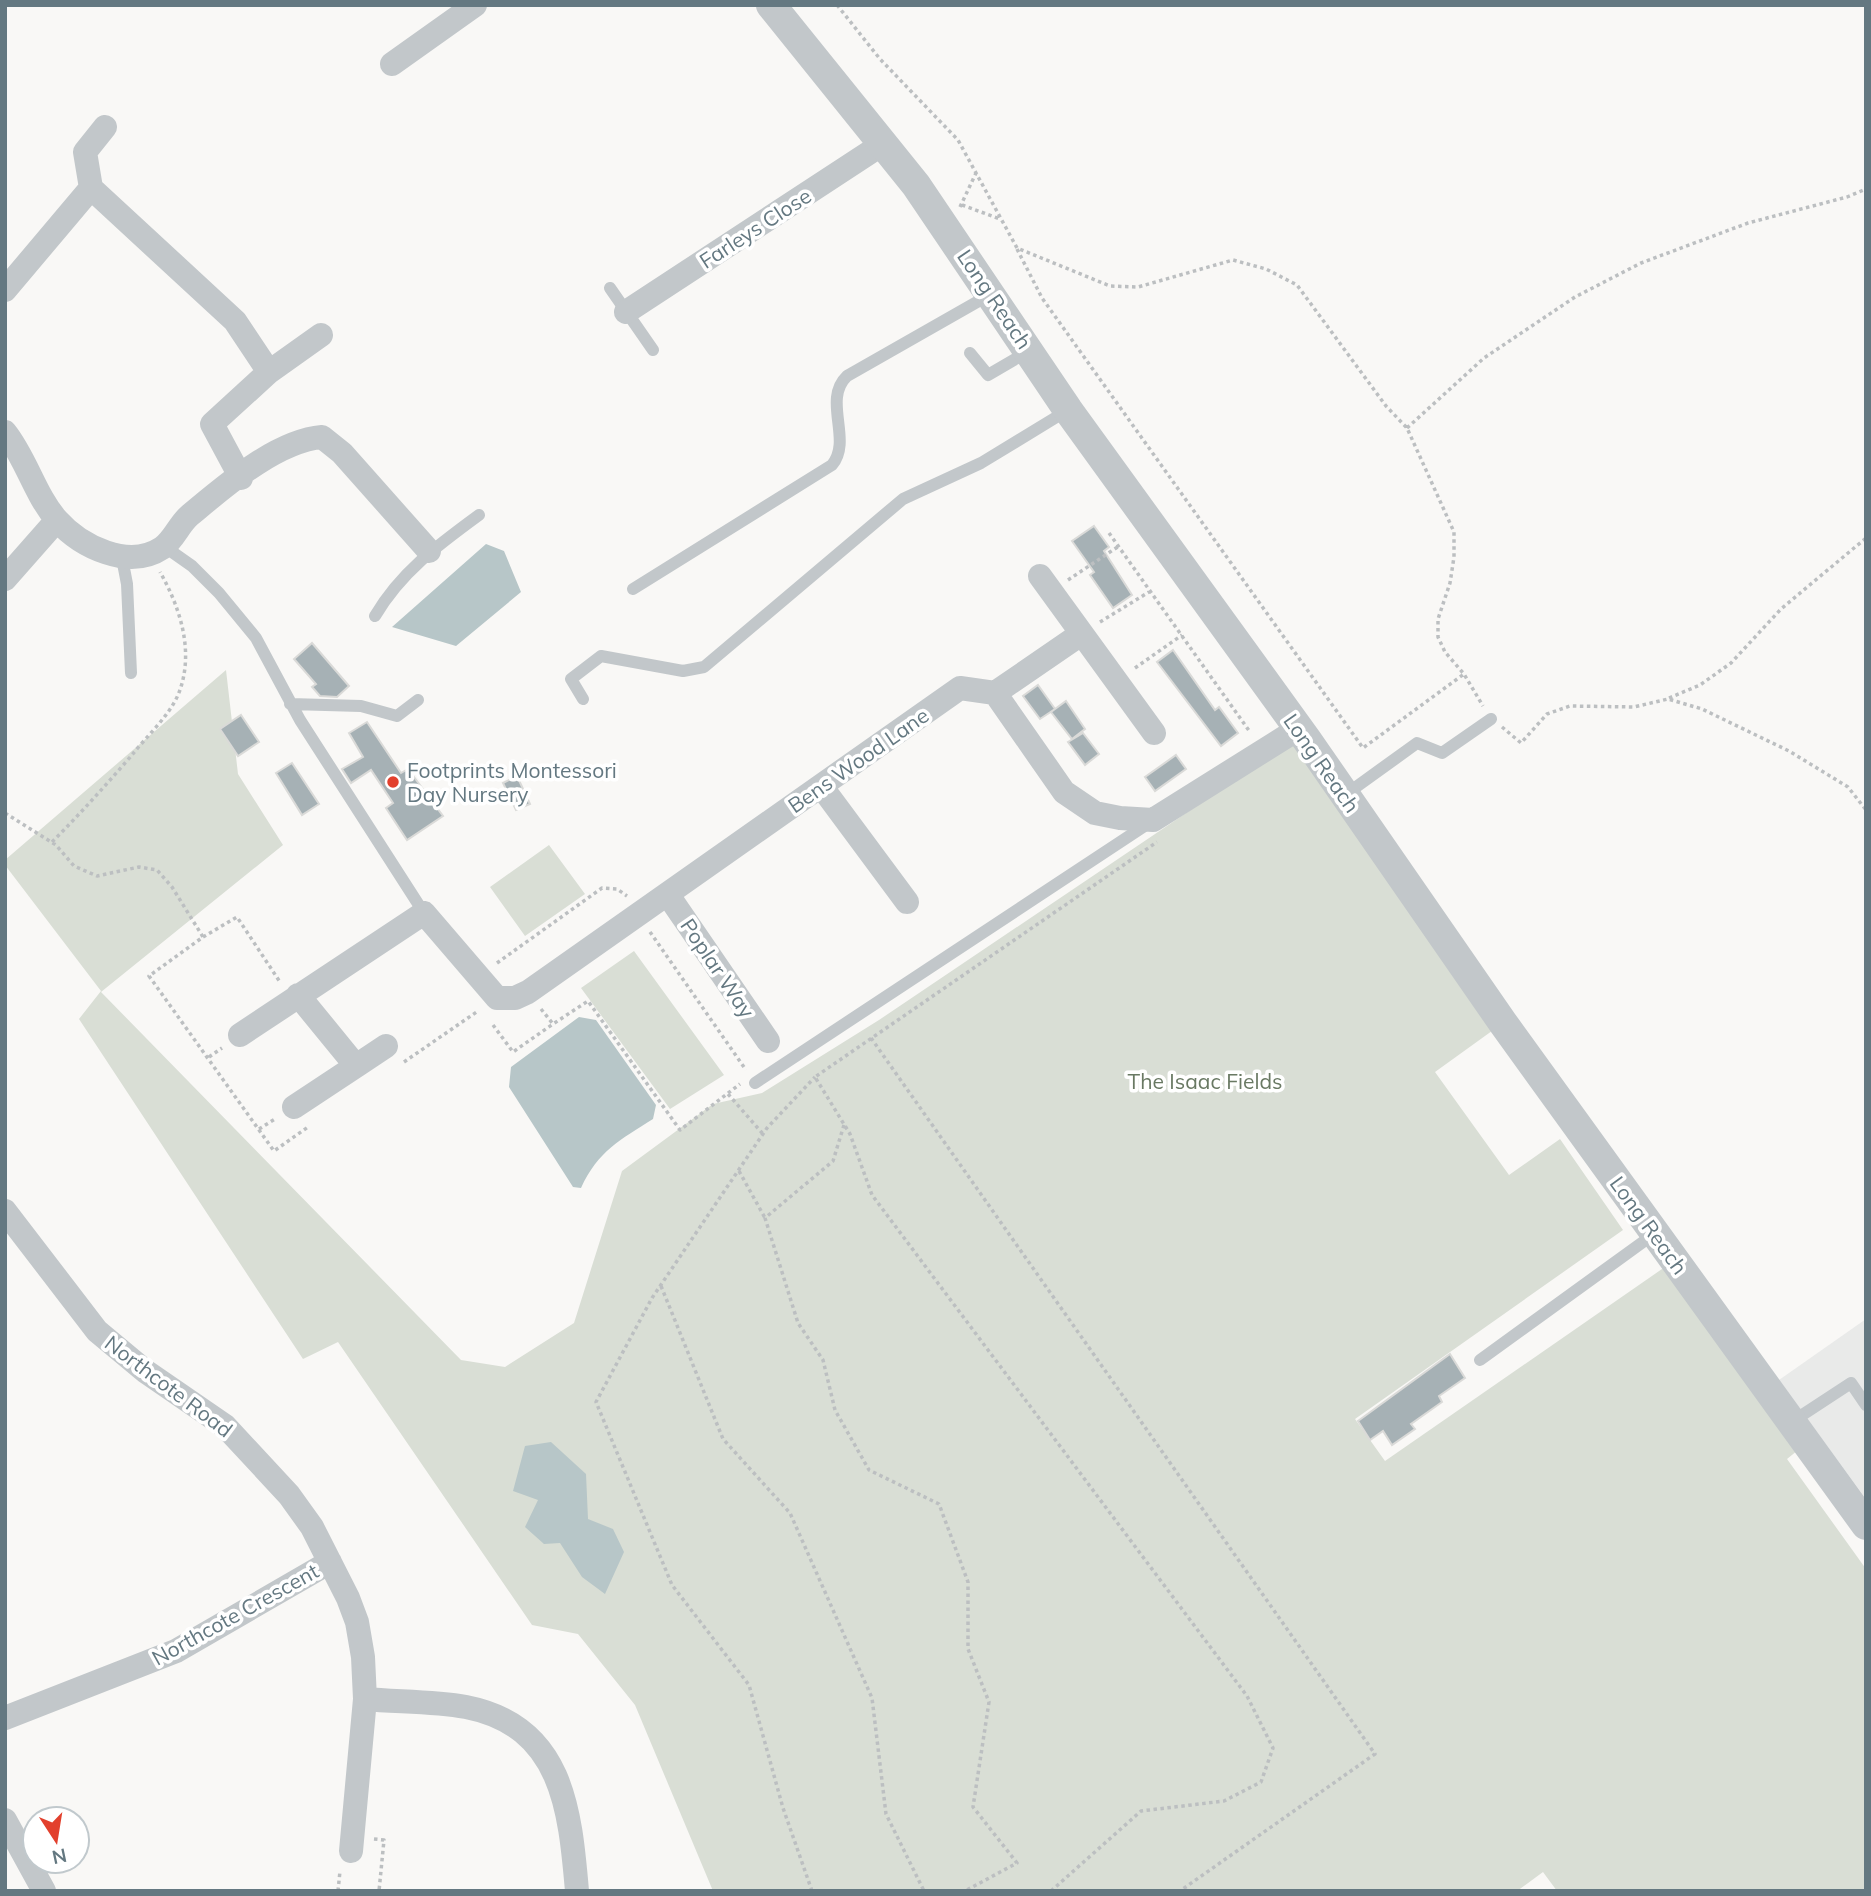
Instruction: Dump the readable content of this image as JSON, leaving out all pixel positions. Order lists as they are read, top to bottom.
{
  "streets": {
    "street": [
      "Farleys Close",
      "Long Reach",
      "Bens Wood Lane",
      "Poplar Way",
      "Northcote Road",
      "Northcote Crescent"
    ]
  },
  "crossings": [
    ["Farleys Close", "Long Reach"],
    ["Bens Wood Lane", "Poplar Way"],
    ["Northcote Road", "Northcote Crescent"]
  ],
  "parks": ["The Isaac Fields"],
  "places": ["Footprints Montessori Day Nursery"],
  "north": "bottom"
}
